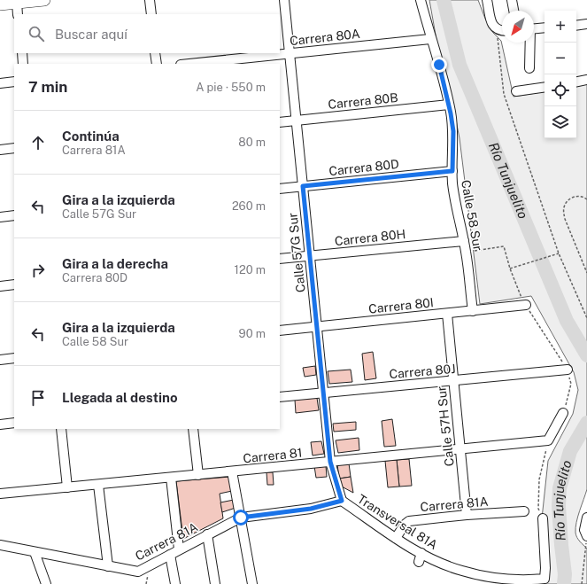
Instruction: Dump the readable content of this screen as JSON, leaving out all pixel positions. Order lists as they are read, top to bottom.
{
  "streets": {
    "street": [
      "Carrera 80A",
      "Carrera 80B",
      "Carrera 80D",
      "Calle 58 Sur",
      "Carrera 80H",
      "Calle 57G Sur",
      "Carrera 80I",
      "Carrera 80J",
      "Calle 57H Sur",
      "Carrera 81",
      "Carrera 81A",
      "Transversal 81A"
    ]
  },
  "crossings": [
    ["Carrera 80A", "Calle 58 Sur"],
    ["Carrera 80A", "Calle 57G Sur"],
    ["Carrera 80B", "Calle 58 Sur"],
    ["Carrera 80B", "Calle 57G Sur"],
    ["Carrera 80D", "Calle 58 Sur"],
    ["Carrera 80D", "Calle 57G Sur"],
    ["Calle 58 Sur", "Carrera 80H"],
    ["Calle 58 Sur", "Carrera 80I"],
    ["Carrera 80H", "Calle 57G Sur"],
    ["Calle 57G Sur", "Carrera 80I"],
    ["Calle 57G Sur", "Carrera 80J"],
    ["Calle 57G Sur", "Carrera 81"],
    ["Calle 57G Sur", "Carrera 81A"],
    ["Calle 57G Sur", "Transversal 81A"],
    ["Carrera 80I", "Calle 57H Sur"],
    ["Carrera 80J", "Calle 57H Sur"],
    ["Calle 57H Sur", "Carrera 81"],
    ["Calle 57H Sur", "Carrera 81A"],
    ["Carrera 81A", "Transversal 81A"]
  ],
  "water": ["Río Tunjuelito"],
  "north": "bottom left",
  "page": {
    "map_buttons": ["+", "−"],
    "search": "Buscar aquí",
    "heading": ["7 min", "A pie · 550 m"],
    "list": [
      ["Continúa", "Carrera 81A", "80 m"],
      ["Gira a la izquierda", "Calle 57G Sur", "260 m"],
      ["Gira a la derecha", "Carrera 80D", "120 m"],
      ["Gira a la izquierda", "Calle 58 Sur", "90 m"],
      "Llegada al destino"
    ]
  }
}
